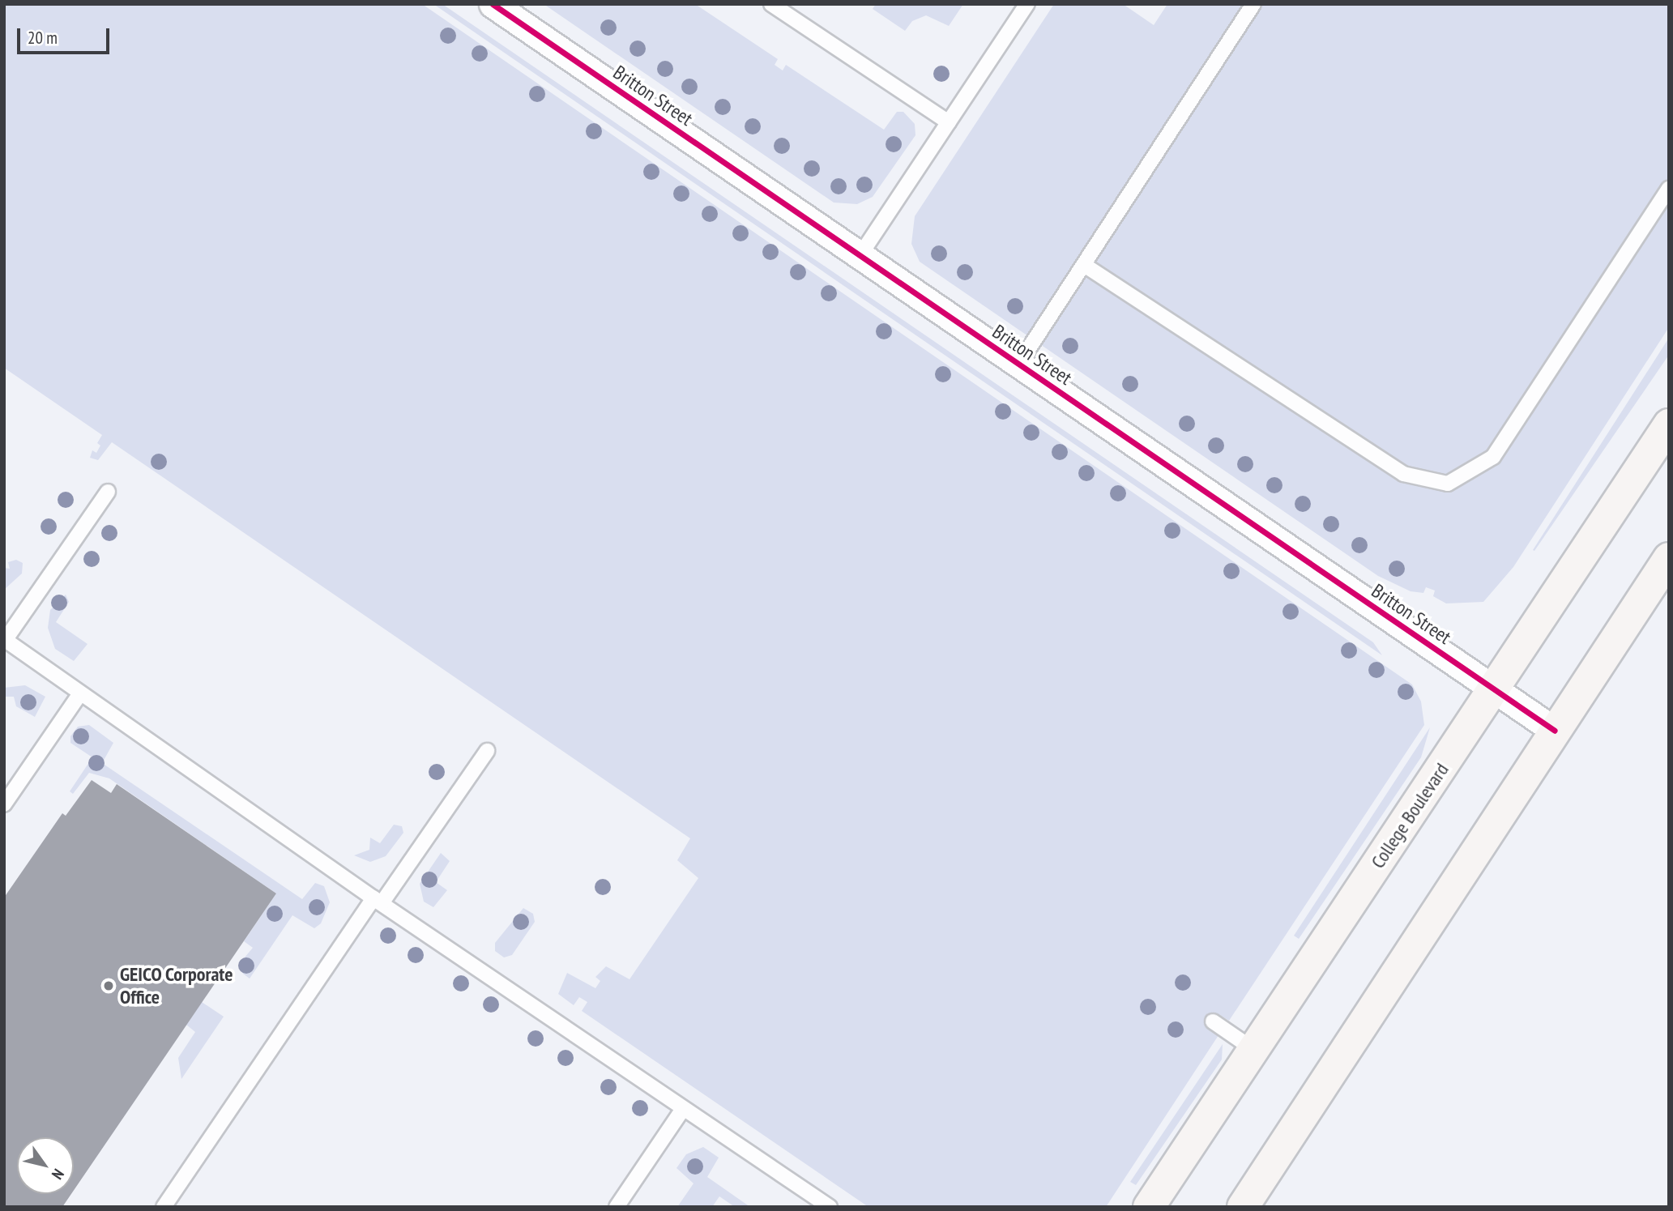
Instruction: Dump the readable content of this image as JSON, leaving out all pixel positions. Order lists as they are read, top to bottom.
{
  "streets": {
    "main road": ["College Boulevard"],
    "street": ["Britton Street"]
  },
  "crossings": [
    ["Britton Street", "College Boulevard"]
  ],
  "places": ["GEICO Corporate Office"],
  "scale_bar": "20 m",
  "north": "bottom right"
}
